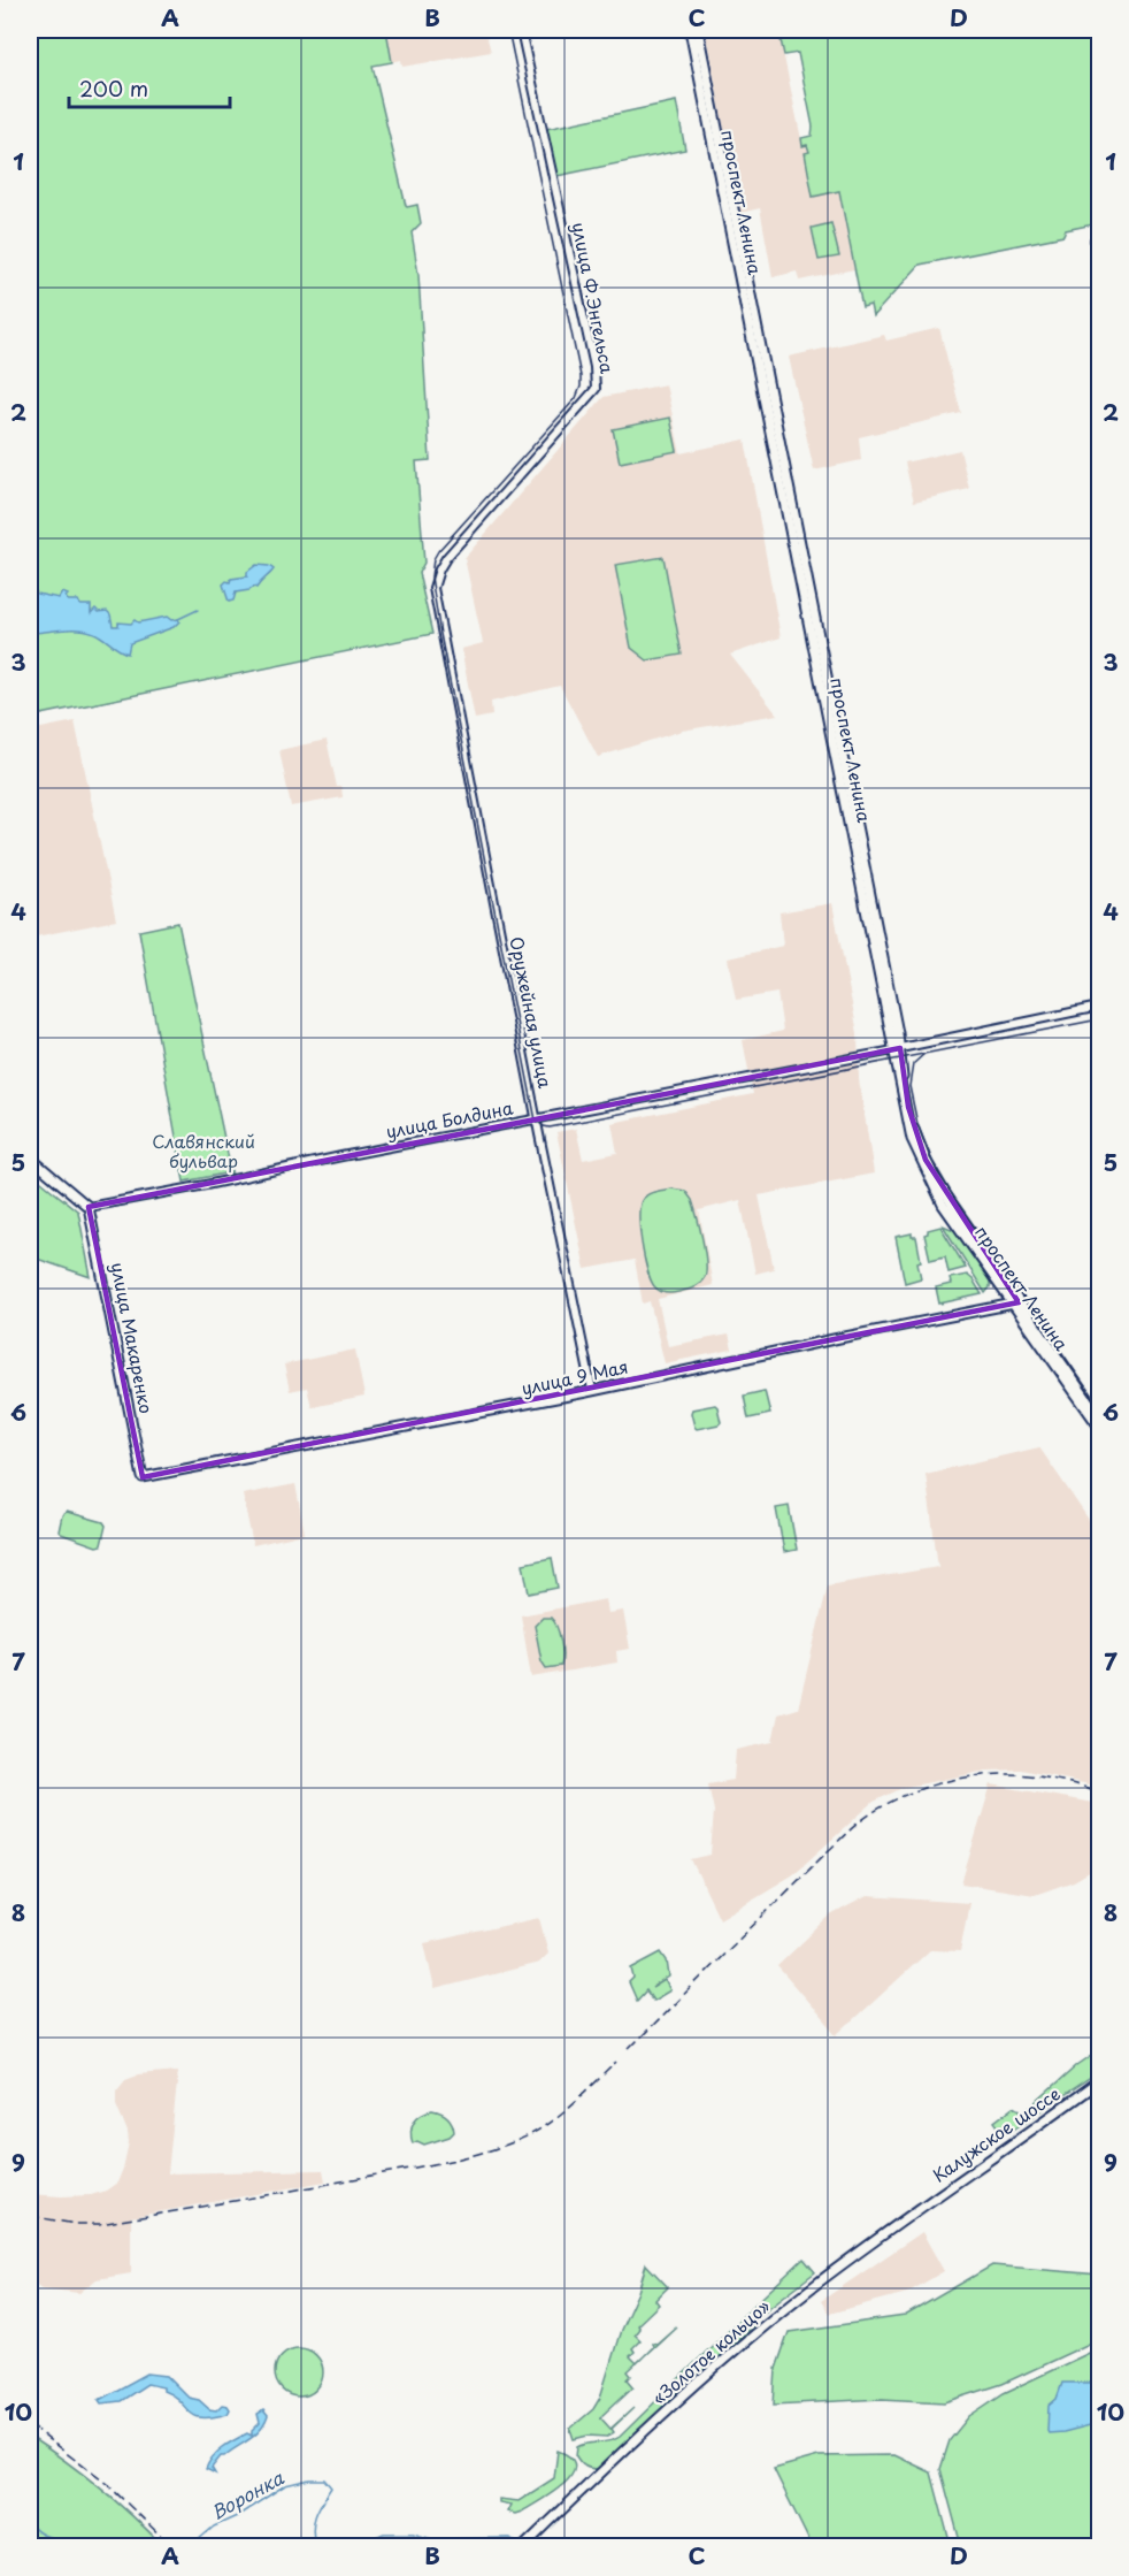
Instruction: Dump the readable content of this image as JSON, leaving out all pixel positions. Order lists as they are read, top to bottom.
{
  "streets": {
    "main road": [
      "проспект Ленина",
      "улица Макаренко",
      "улица 9 Мая",
      "Калужское шоссе",
      "«Золотое кольцо»"
    ],
    "street": ["улица Ф.Энгельса", "Оружейная улица", "улица Болдина"]
  },
  "crossings": [
    ["проспект Ленина", "улица Болдина"],
    ["проспект Ленина", "улица 9 Мая"],
    ["улица Ф.Энгельса", "Оружейная улица"],
    ["Оружейная улица", "улица Болдина"],
    ["Оружейная улица", "улица 9 Мая"],
    ["улица Болдина", "улица Макаренко"],
    ["улица Макаренко", "улица 9 Мая"],
    ["Калужское шоссе", "«Золотое кольцо»"]
  ],
  "water": ["Воронка"],
  "parks": ["Славянский бульвар"],
  "scale_bar": "200 m",
  "grid": {
    "columns": [
      "A",
      "B",
      "C",
      "D"
    ],
    "rows": [
      "1",
      "2",
      "3",
      "4",
      "5",
      "6",
      "7",
      "8",
      "9",
      "10"
    ]
  }
}
